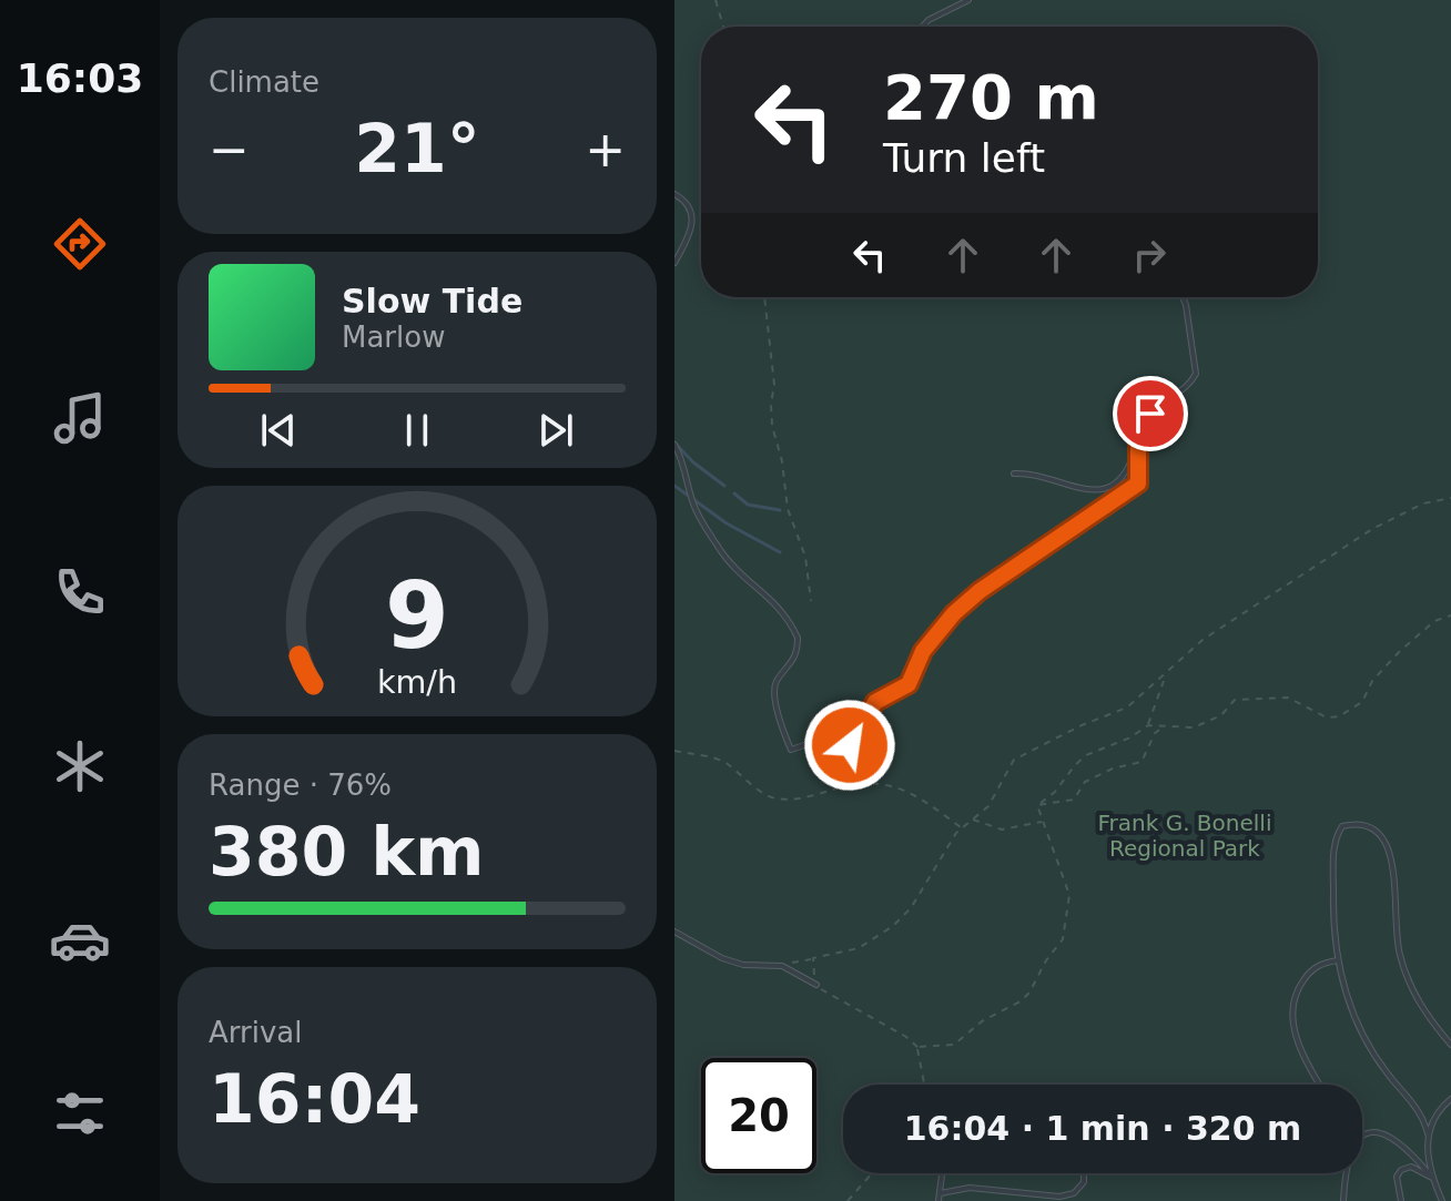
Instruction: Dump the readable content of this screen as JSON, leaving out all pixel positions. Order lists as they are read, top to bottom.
{
  "parks": ["Frank G. Bonelli Regional Park"],
  "page": {
    "tabs": "16:03",
    "tile": [
      "Climate",
      ["Range · 76%", "380 km"],
      ["Arrival", "16:04"]
    ],
    "turn": ["270 m", "Turn left"],
    "heat": ["−", "21°", "+"],
    "song": ["Slow Tide", "Marlow"],
    "limit": "20",
    "trip": "16:04 · 1 min · 320 m",
    "gauge": ["9", "km/h"]
  }
}
